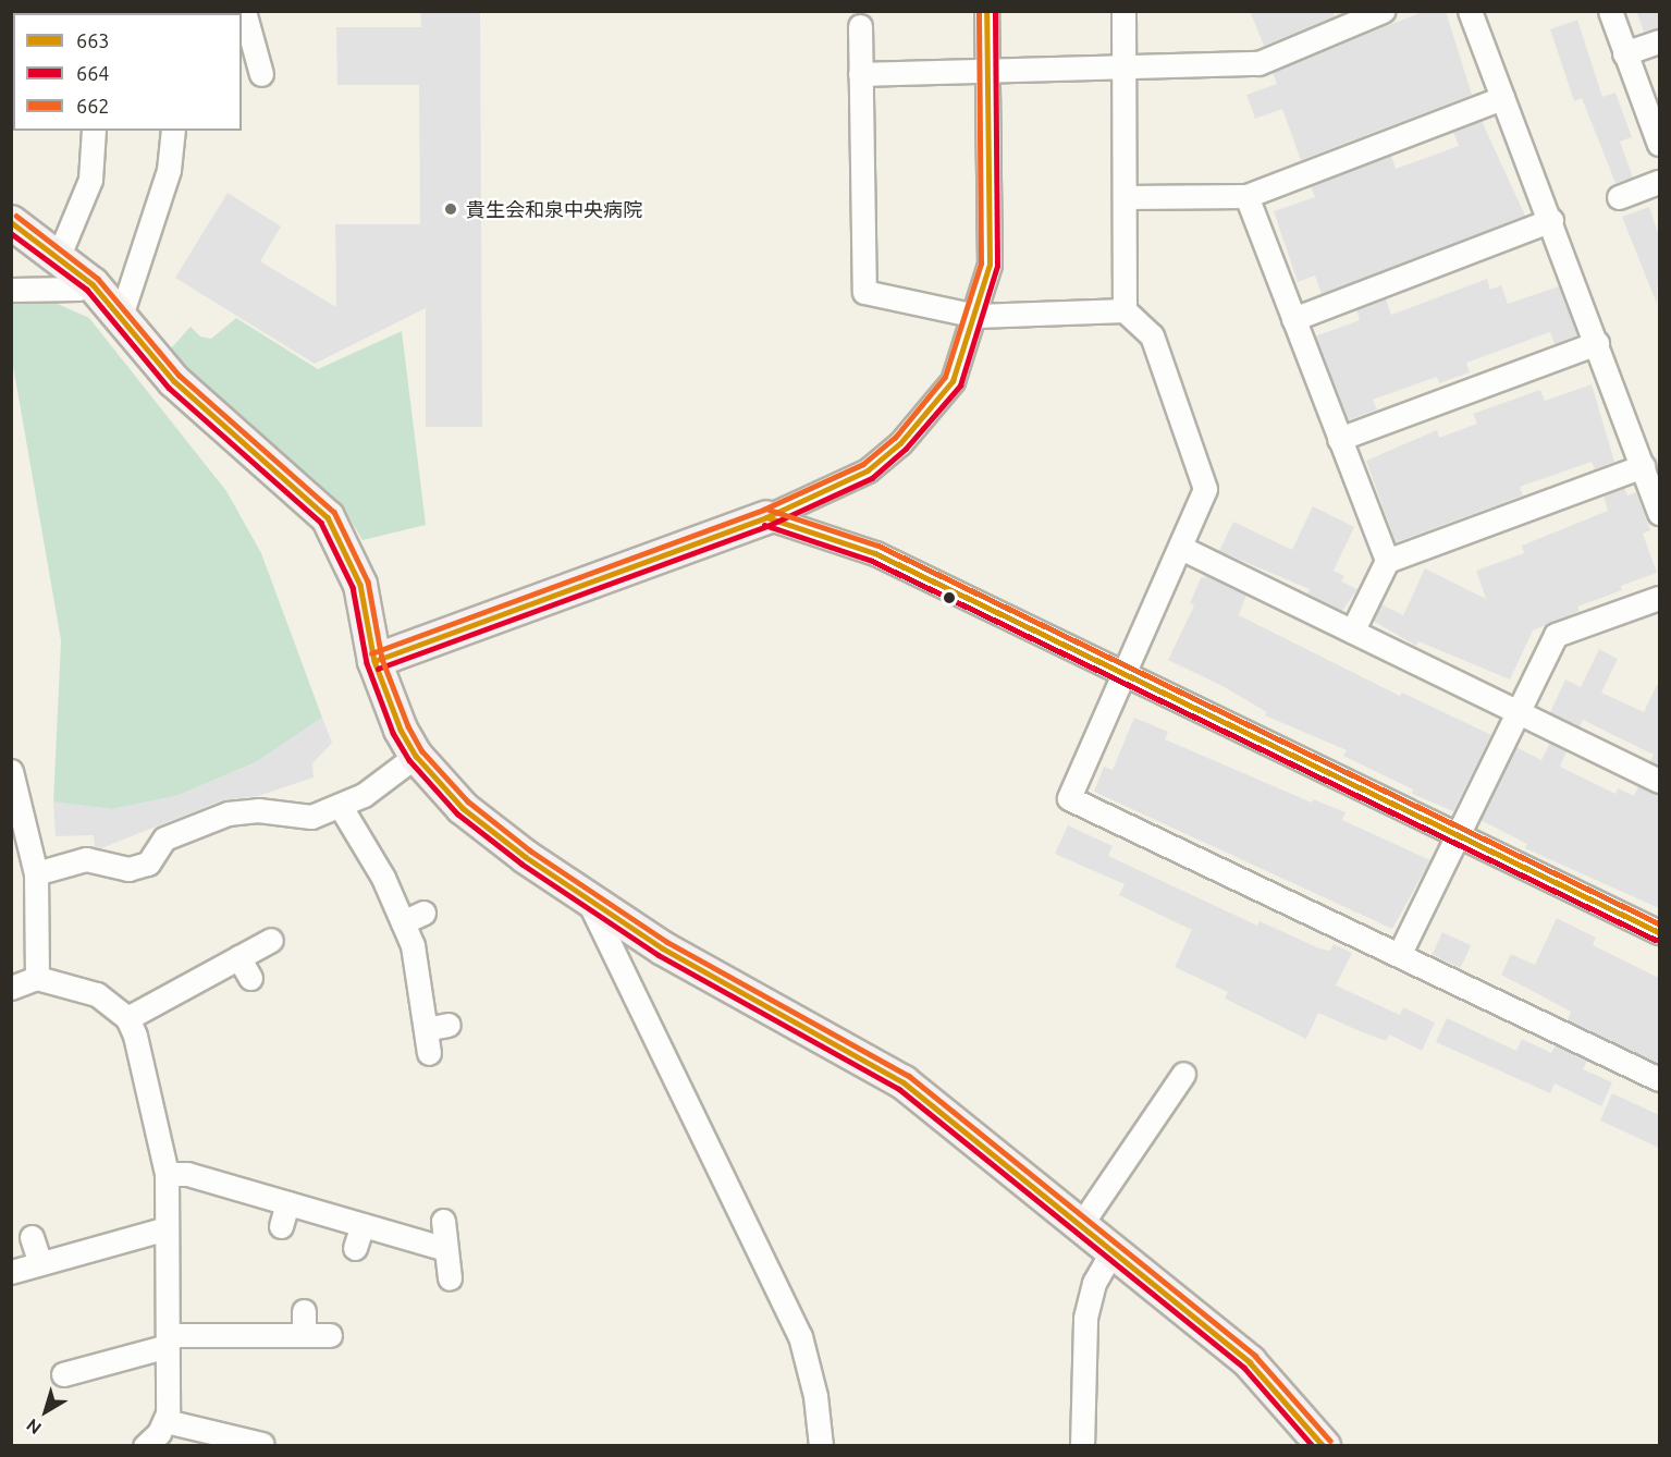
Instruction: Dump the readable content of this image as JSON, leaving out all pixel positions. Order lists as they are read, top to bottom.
{
  "places": ["貴生会和泉中央病院"],
  "lines": ["transit line 663", "transit line 664", "transit line 662"],
  "legend": ["663", "664", "662"],
  "north": "bottom left"
}
